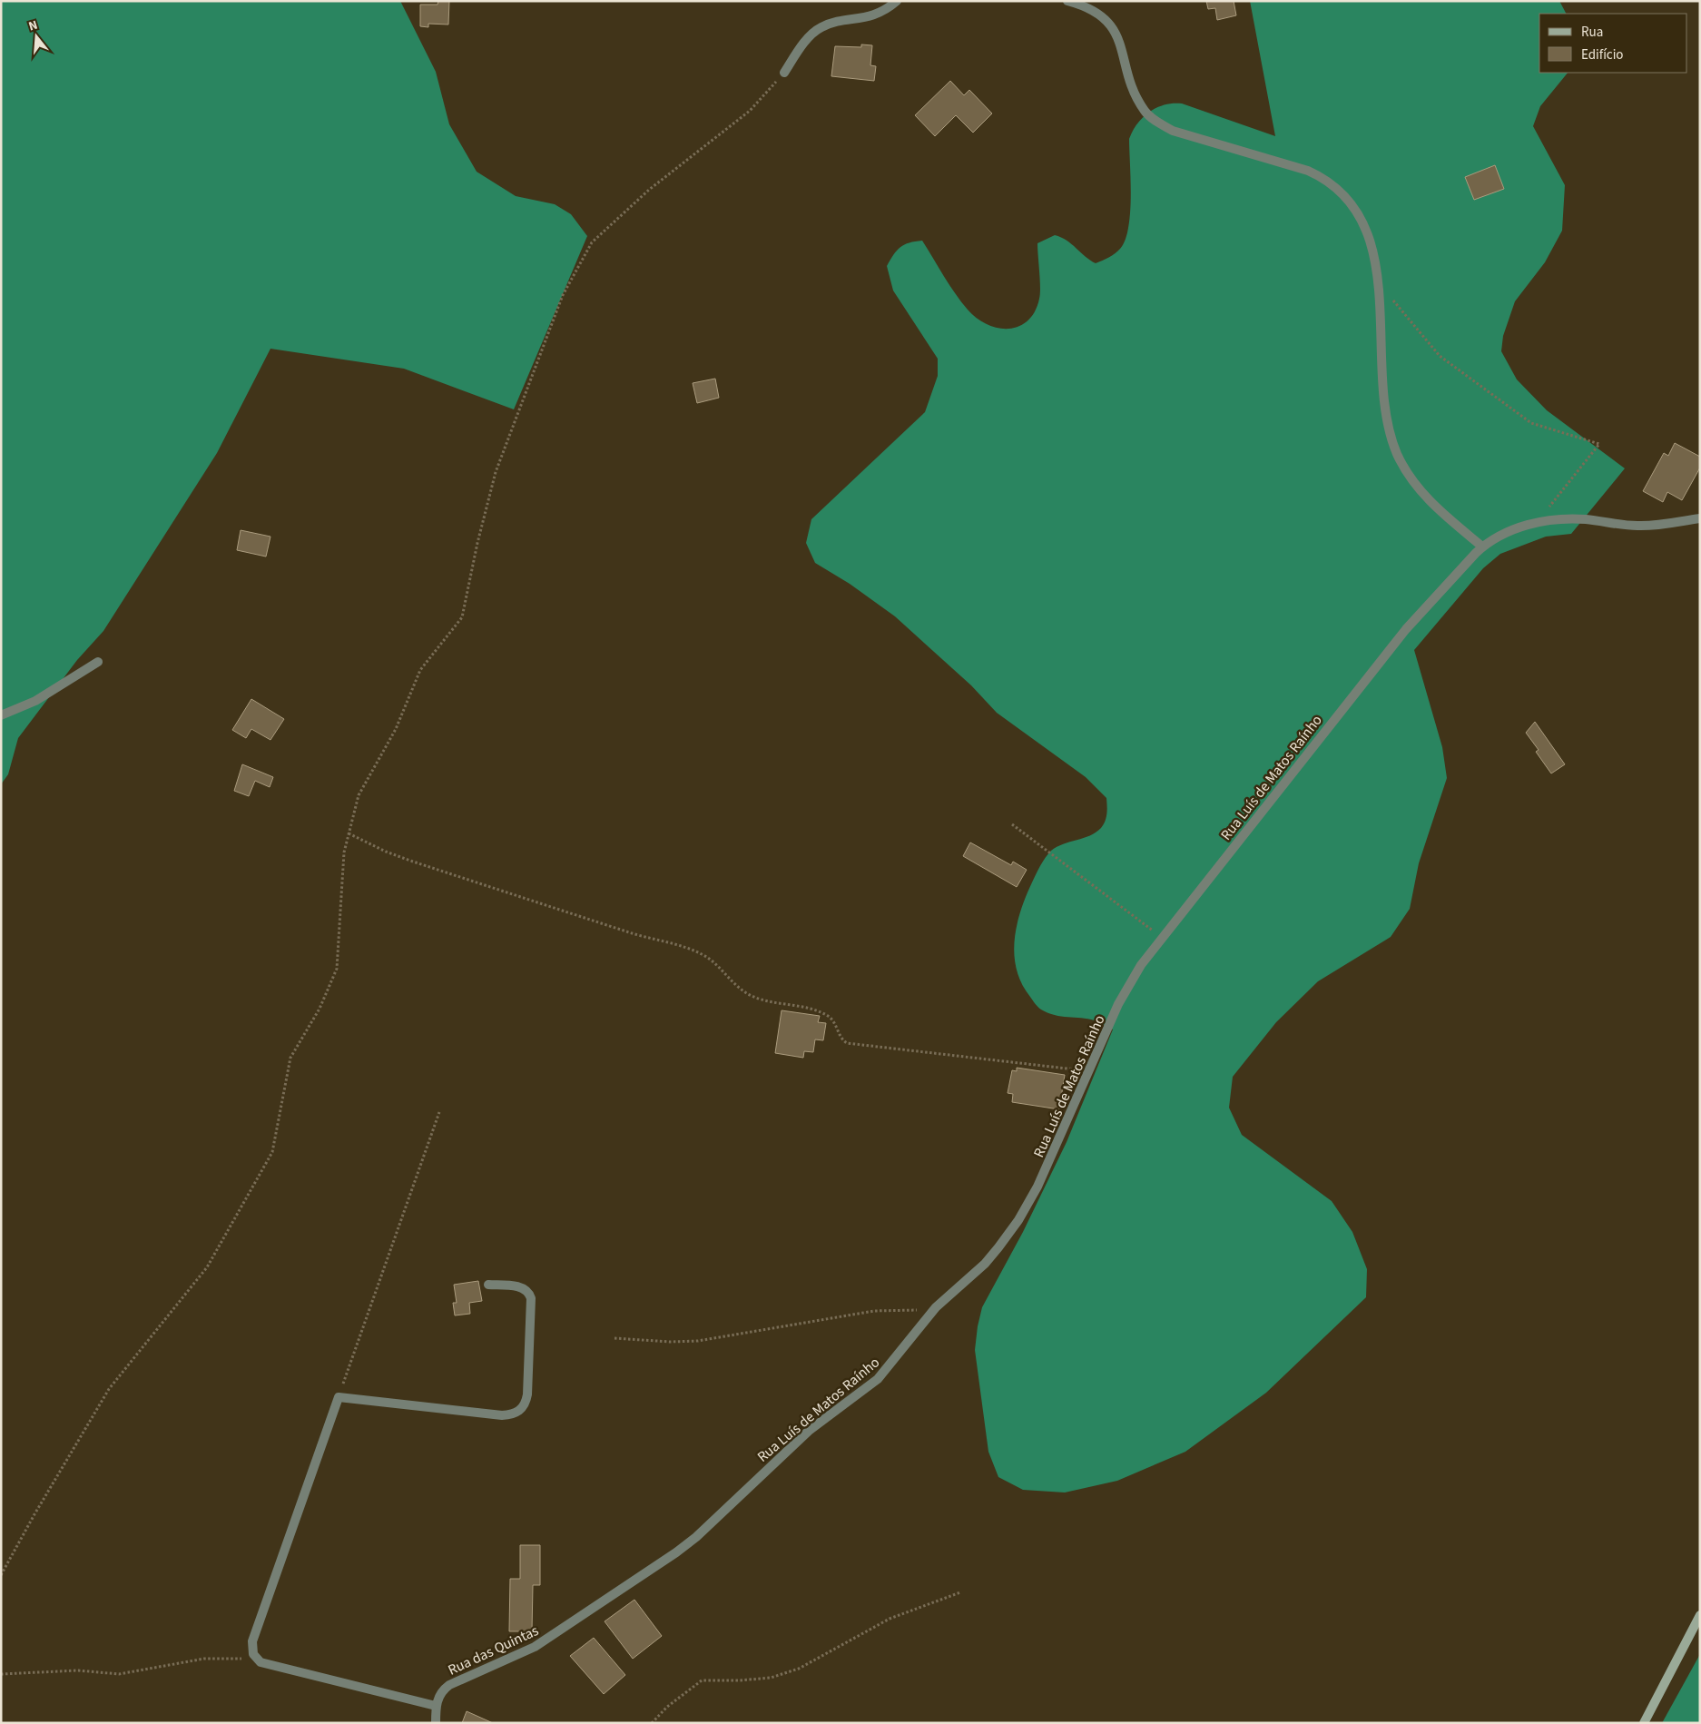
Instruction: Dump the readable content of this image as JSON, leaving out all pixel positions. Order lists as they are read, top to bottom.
{
  "streets": {
    "street": ["Rua Luís de Matos Raínho", "Rua das Quintas"]
  },
  "crossings": [
    ["Rua Luís de Matos Raínho", "Rua das Quintas"]
  ],
  "legend": ["Rua", "Edifício"],
  "north": "top"
}
